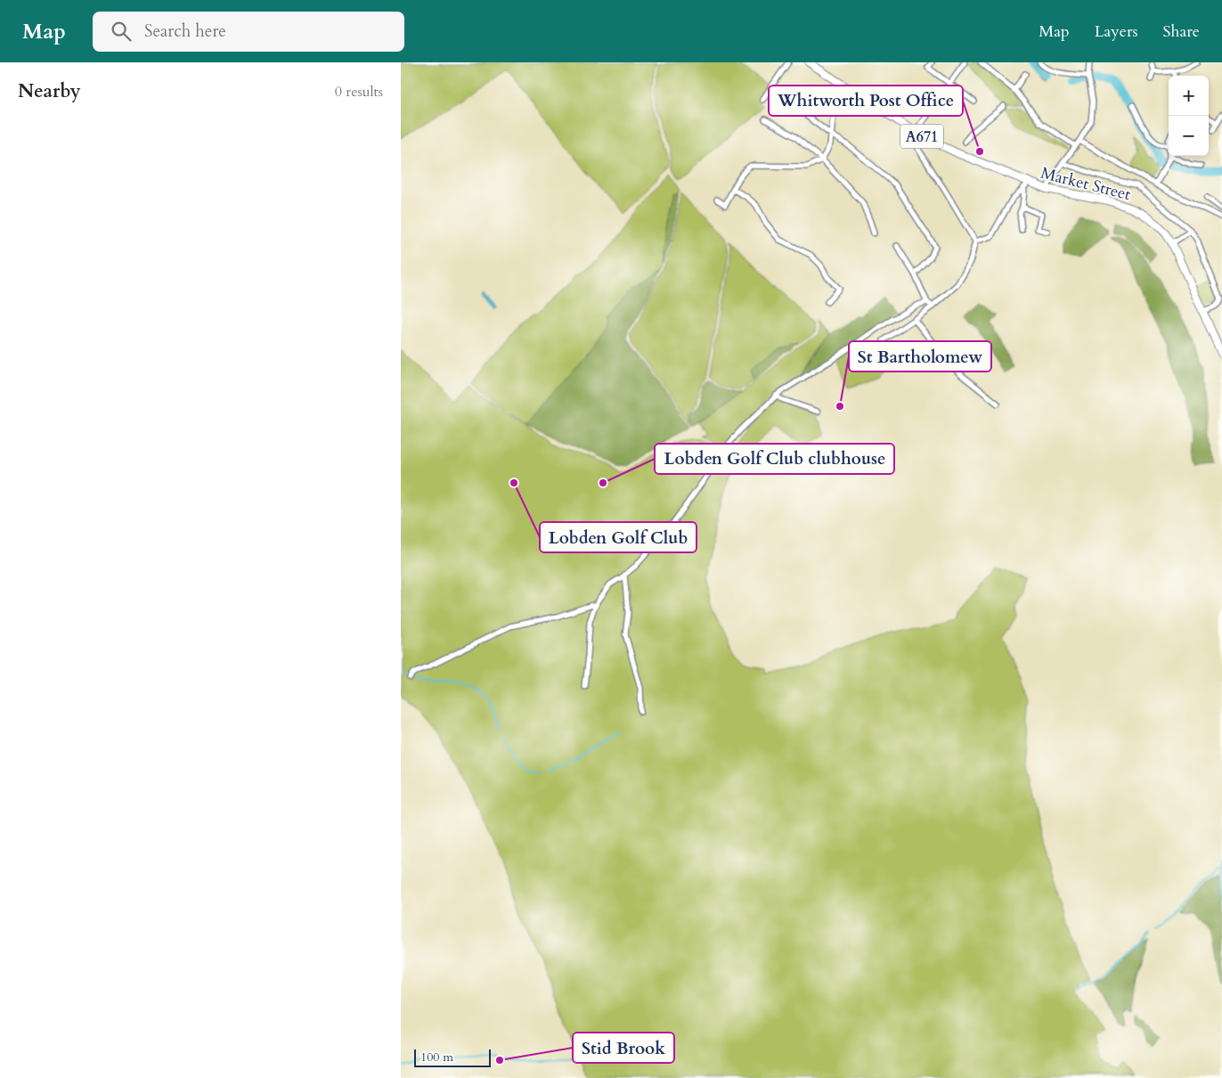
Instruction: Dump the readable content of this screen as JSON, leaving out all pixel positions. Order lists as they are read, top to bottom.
{
  "streets": {
    "main road": ["A671", "Market Street"]
  },
  "places": [
    "Whitworth Post Office",
    "St Bartholomew",
    "Lobden Golf Club",
    "Lobden Golf Club clubhouse",
    "Stid Brook"
  ],
  "scale_bar": "100 m",
  "page": {
    "header": "Map",
    "search": "Search here",
    "nav": ["Map", "Layers", "Share"],
    "heading": ["Nearby", "0 results"],
    "map_buttons": ["+", "−"],
    "scale": "100 m"
  }
}
